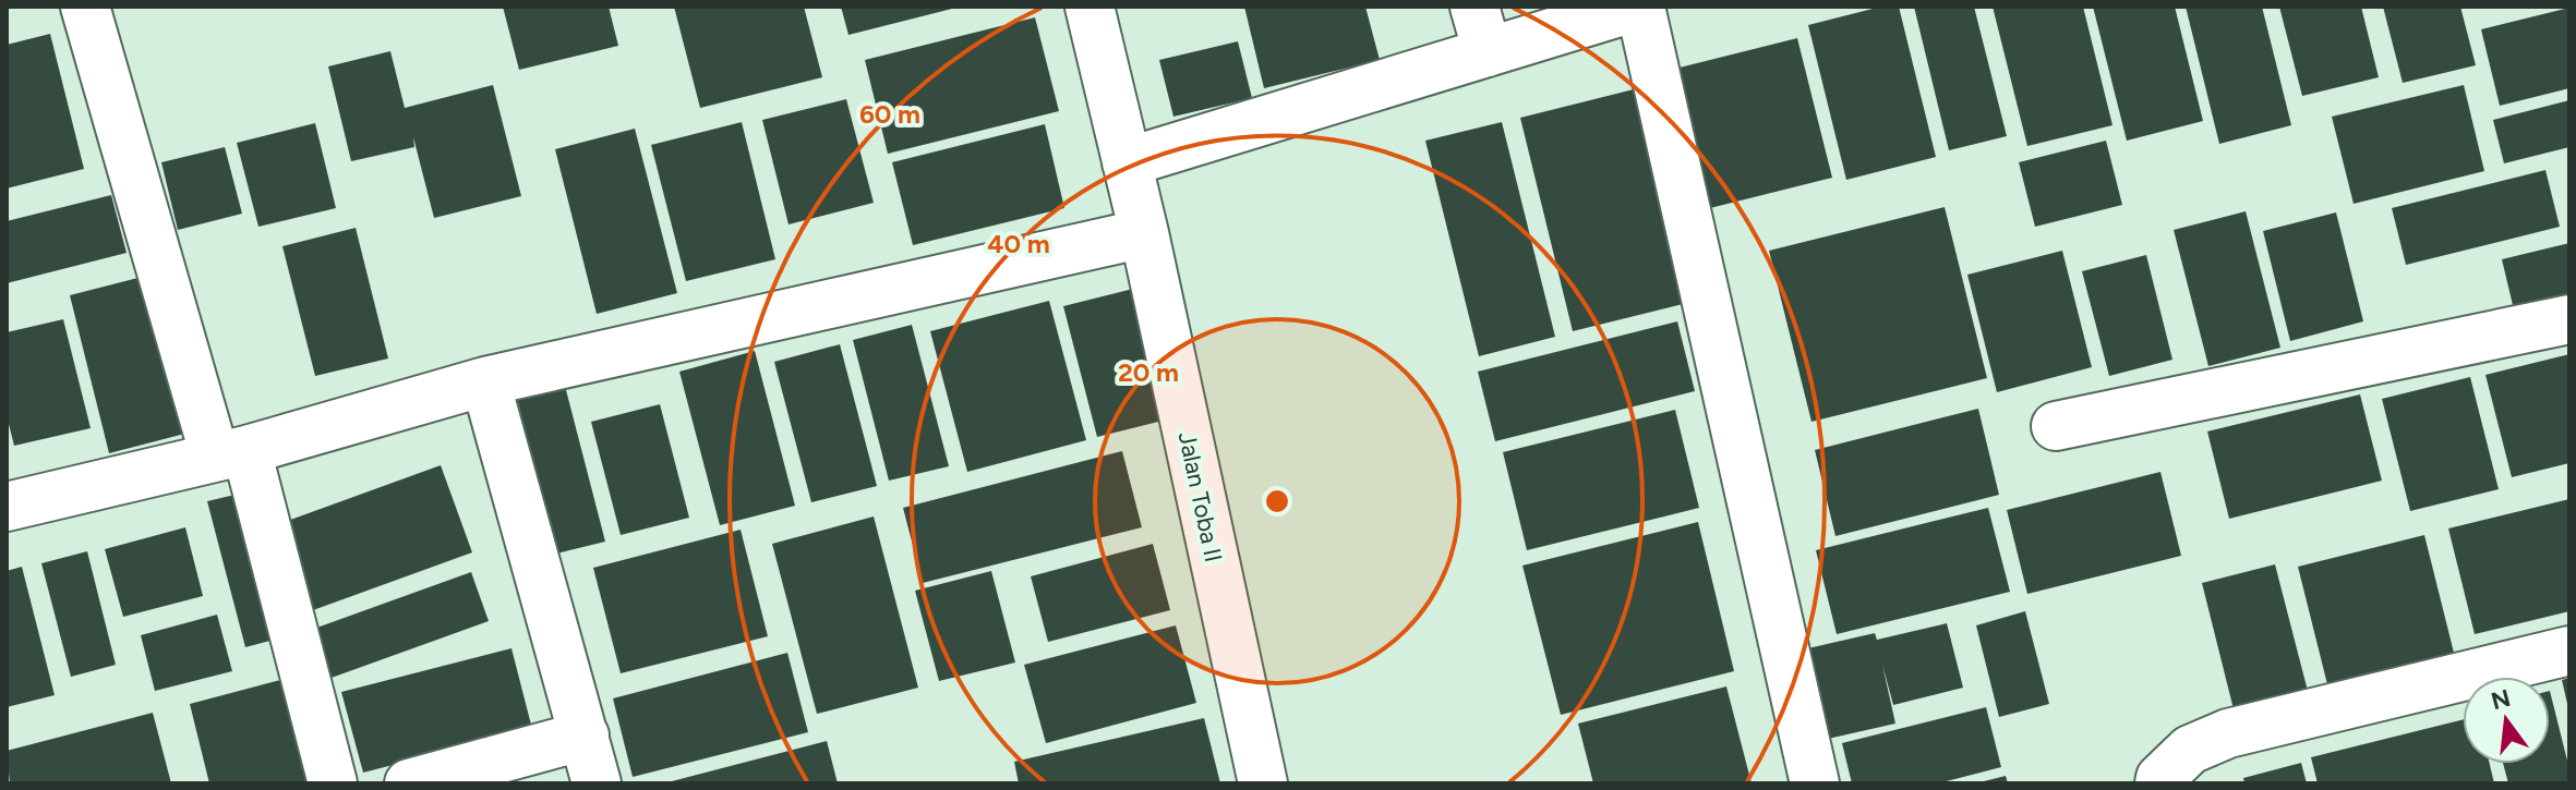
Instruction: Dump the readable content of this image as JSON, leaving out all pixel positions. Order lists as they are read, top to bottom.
{
  "streets": {
    "street": ["Jalan Toba II"]
  },
  "north": "top",
  "rings": ["60 m", "40 m", "20 m"]
}
